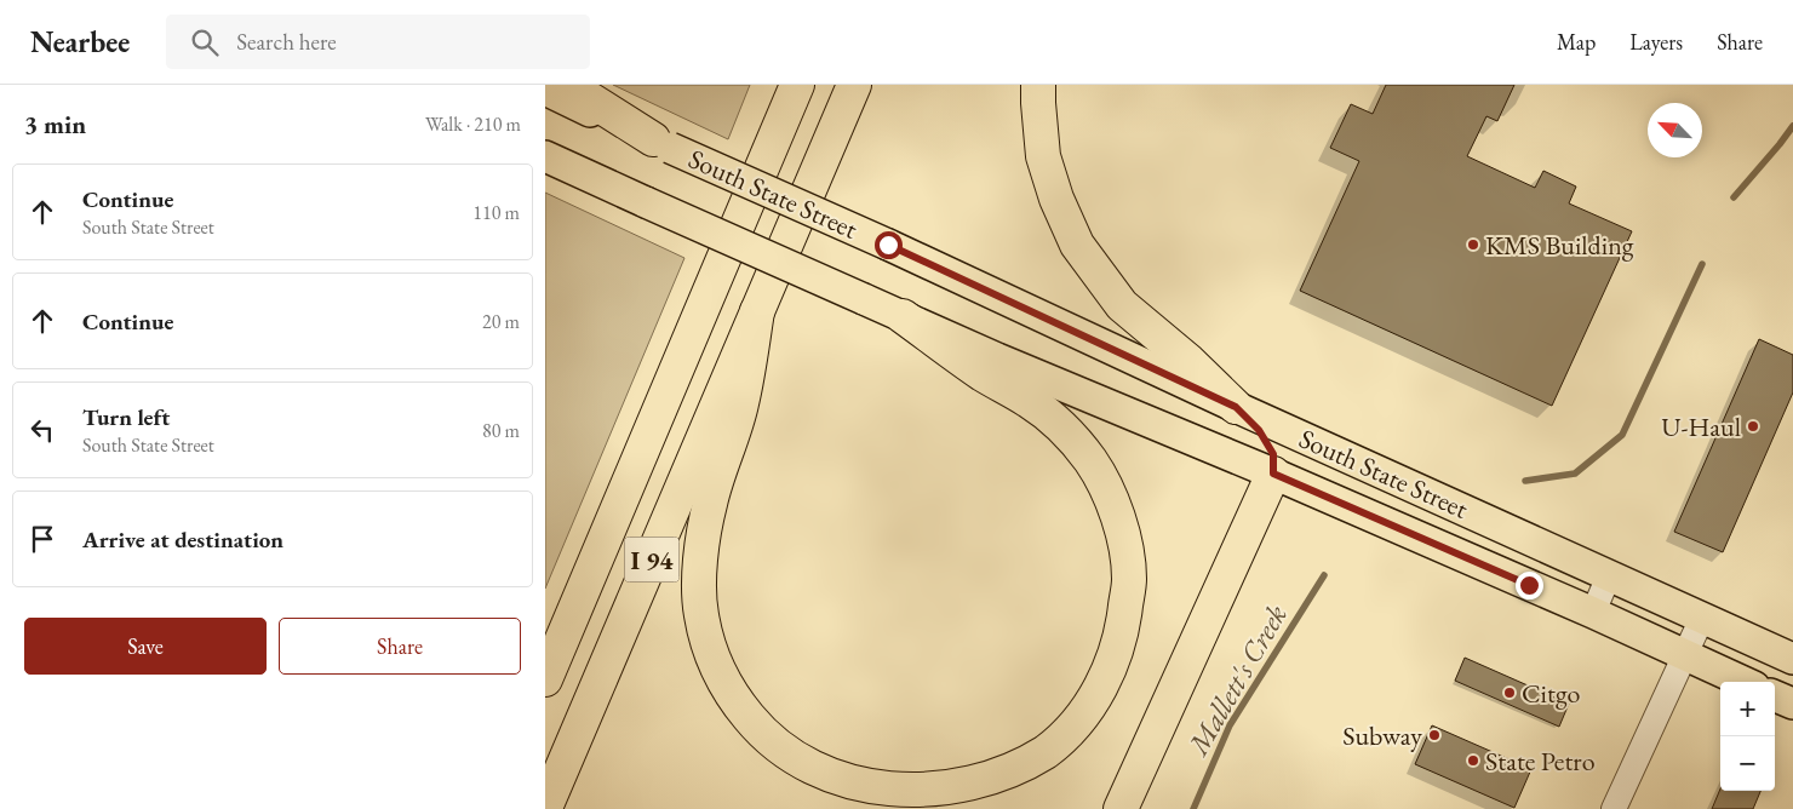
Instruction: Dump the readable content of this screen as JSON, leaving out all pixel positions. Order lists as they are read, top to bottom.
{
  "streets": {
    "highway": ["I 94"],
    "main road": ["South State Street"]
  },
  "water": ["Mallett's Creek"],
  "places": [
    "KMS Building",
    "U-Haul",
    "Citgo",
    "Subway",
    "State Petro"
  ],
  "north": "top left",
  "page": {
    "header": "Nearbee",
    "search": "Search here",
    "nav": ["Map", "Layers", "Share"],
    "heading": ["3 min", "Walk · 210 m"],
    "list": [
      ["Continue", "South State Street", "110 m"],
      ["Continue", "20 m"],
      ["Turn left", "South State Street", "80 m"],
      "Arrive at destination"
    ],
    "buttons": ["Save", "Share"],
    "map_buttons": ["+", "−"]
  }
}
